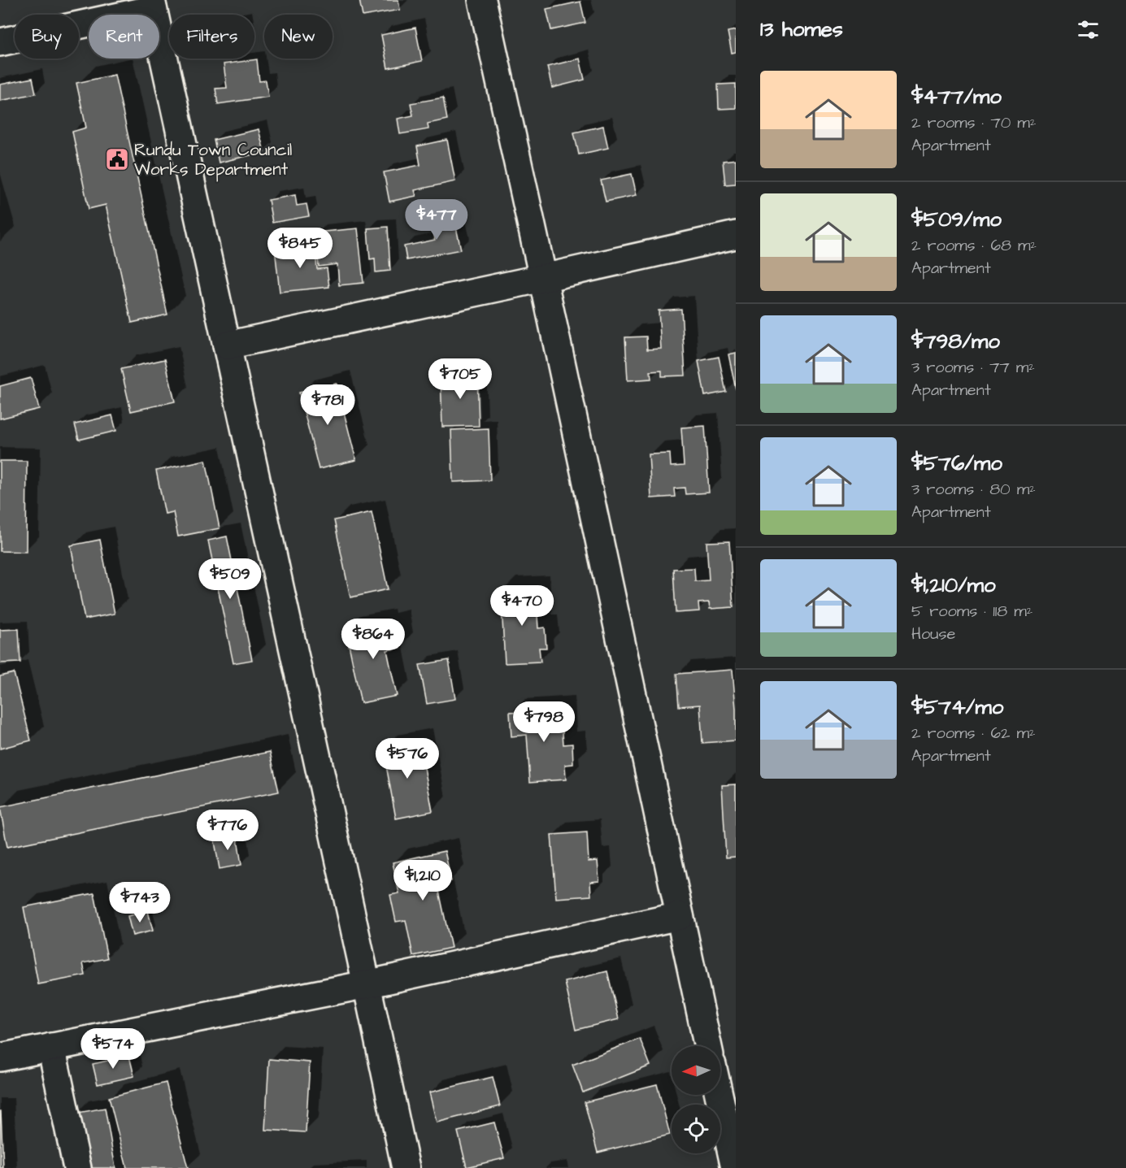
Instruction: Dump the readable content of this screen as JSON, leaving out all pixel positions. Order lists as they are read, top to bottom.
{
  "places": {
    "public building": ["Rundu Town Council Works Department"]
  },
  "north": "left",
  "page": {
    "heading": "13 homes",
    "chip": [
      "Buy",
      "Rent",
      "Filters",
      "New"
    ],
    "list": [
      {
        "name": "$477/mo",
        "note": "2 rooms · 70 m² · Apartment"
      },
      {
        "name": "$509/mo",
        "note": "2 rooms · 68 m² · Apartment"
      },
      {
        "name": "$798/mo",
        "note": "3 rooms · 77 m² · Apartment"
      },
      {
        "name": "$576/mo",
        "note": "3 rooms · 80 m² · Apartment"
      },
      {
        "name": "$1,210/mo",
        "note": "5 rooms · 118 m² · House"
      },
      {
        "name": "$574/mo",
        "note": "2 rooms · 62 m² · Apartment"
      }
    ],
    "price": [
      "$477",
      "$845",
      "$705",
      "$781",
      "$509",
      "$470",
      "$864",
      "$798",
      "$576",
      "$776",
      "$1,210",
      "$743",
      "$574"
    ]
  }
}
